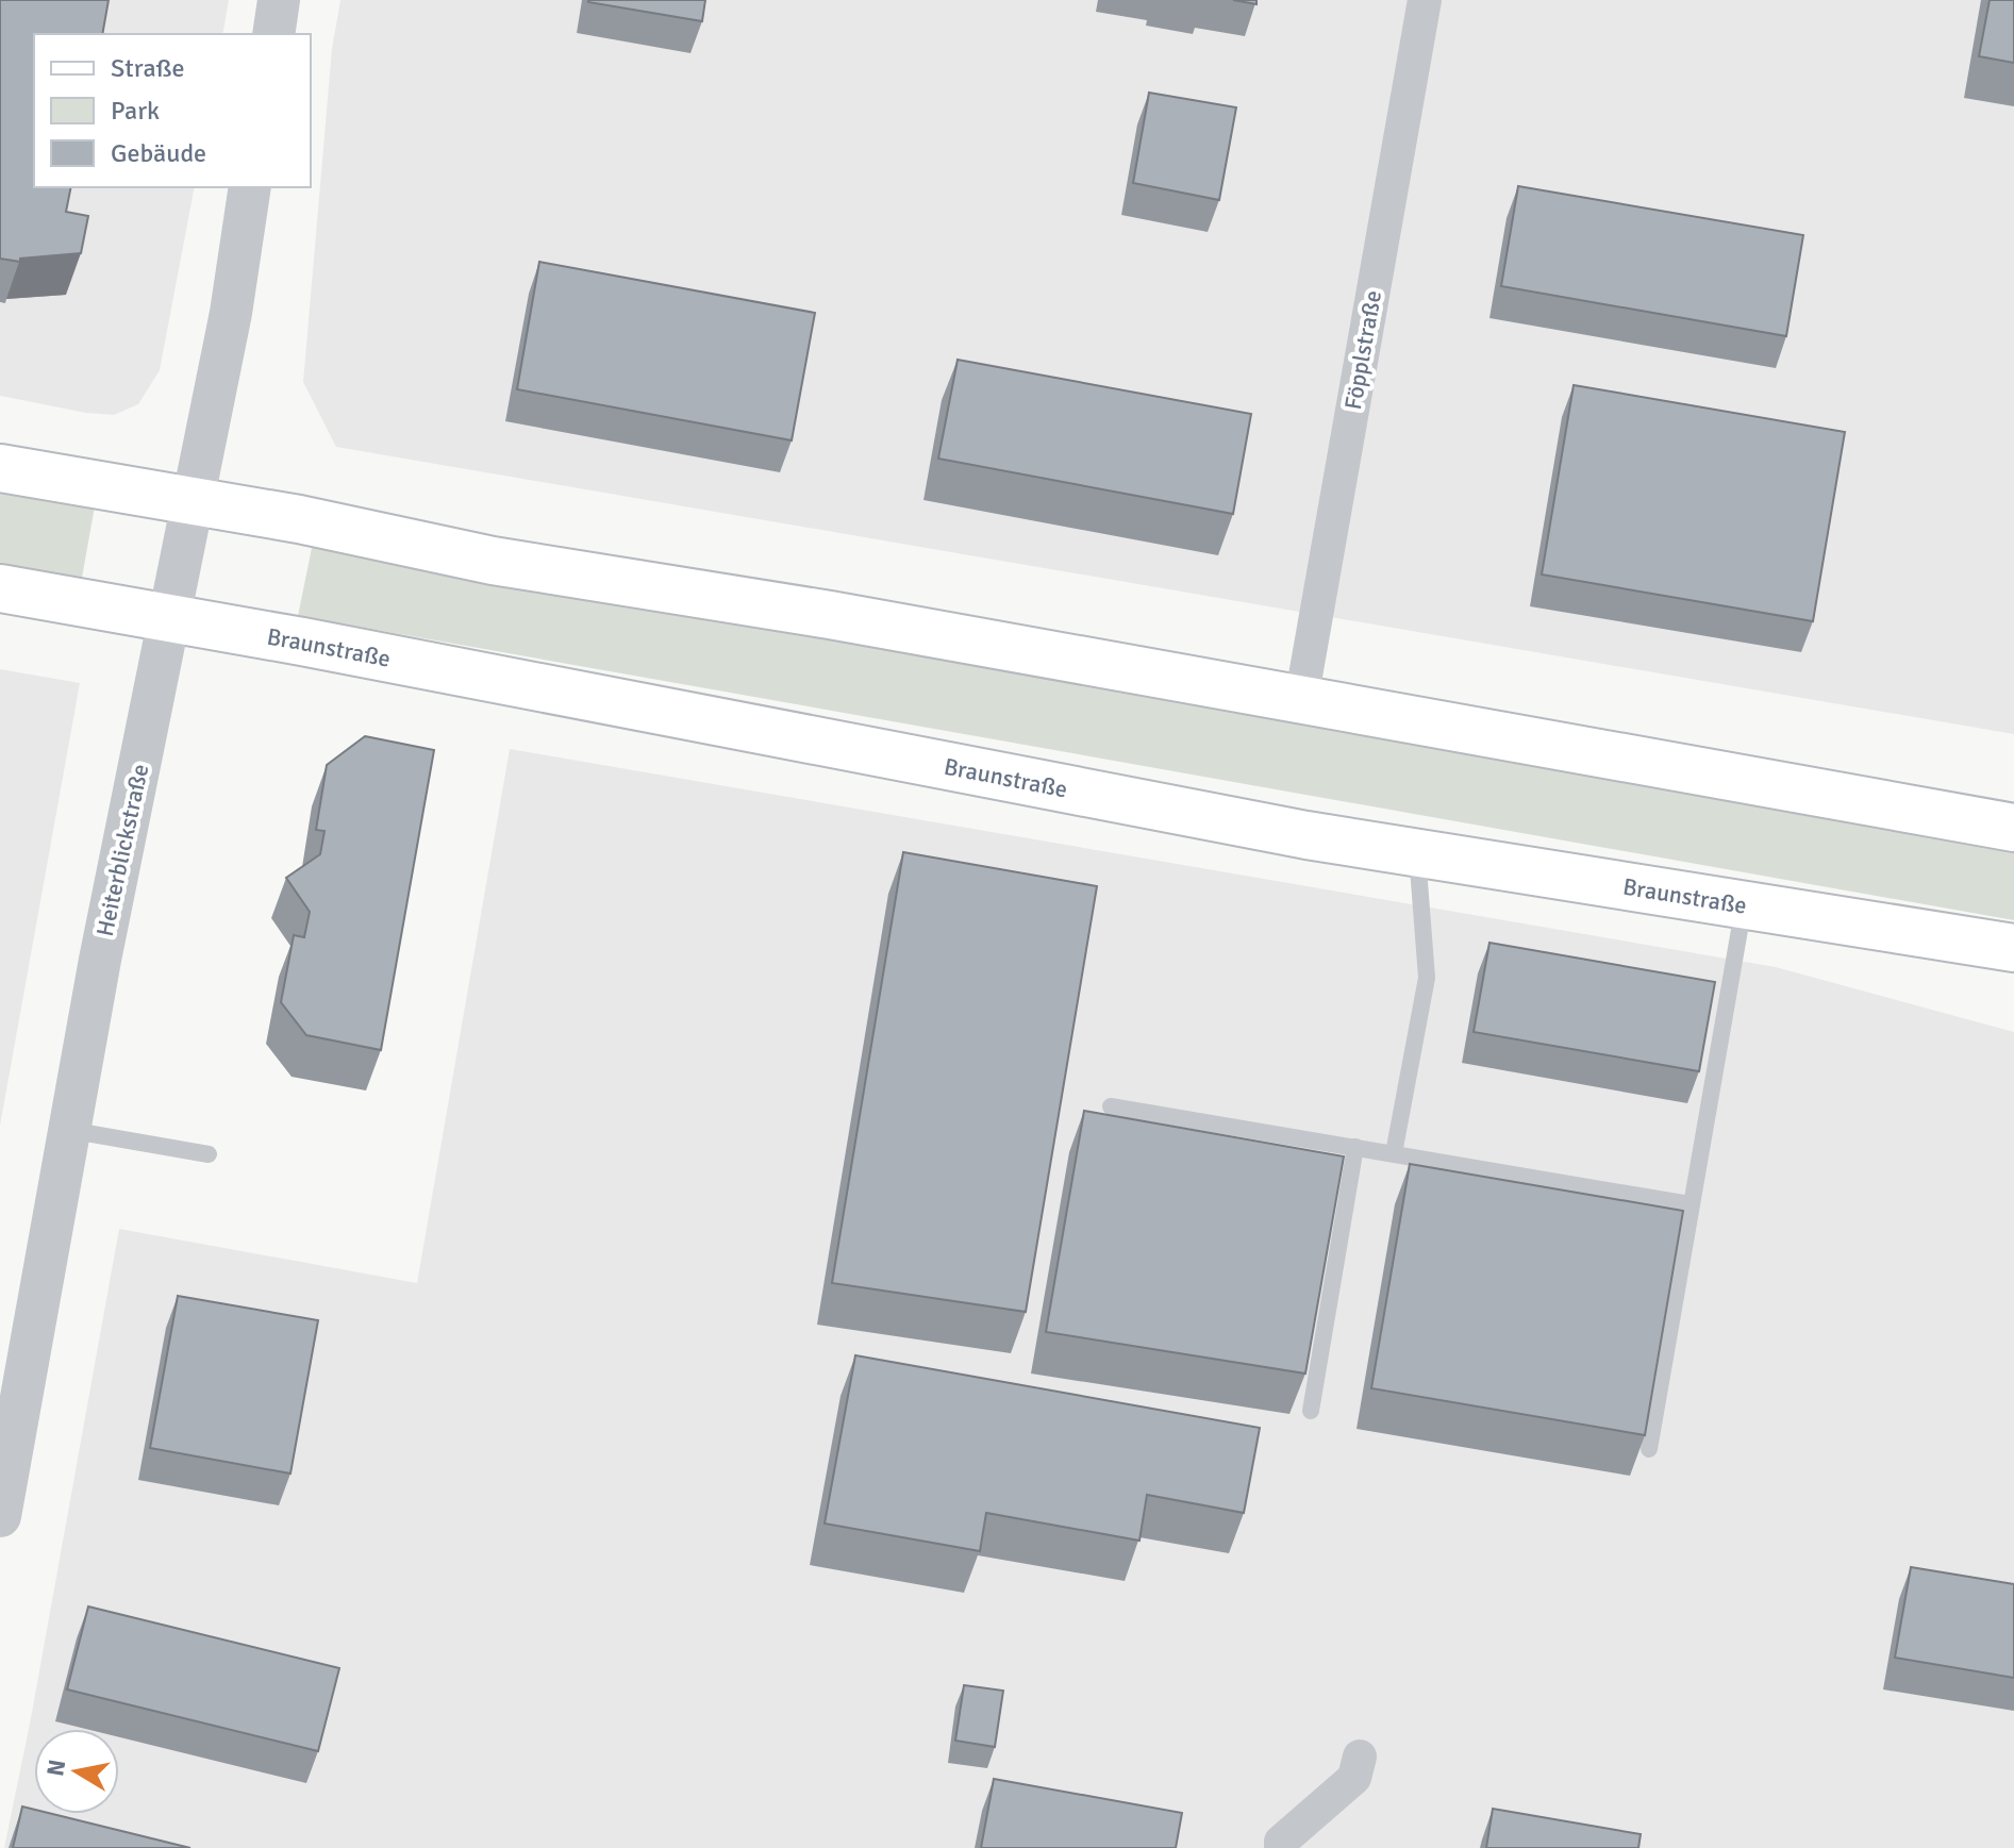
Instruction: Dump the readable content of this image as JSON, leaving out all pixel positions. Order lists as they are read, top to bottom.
{
  "streets": {
    "main road": ["Braunstraße"],
    "street": ["Föpplstraße", "Heiterblickstraße"]
  },
  "crossings": [
    ["Braunstraße", "Heiterblickstraße"]
  ],
  "legend": ["Straße", "Park", "Gebäude"],
  "north": "left"
}
